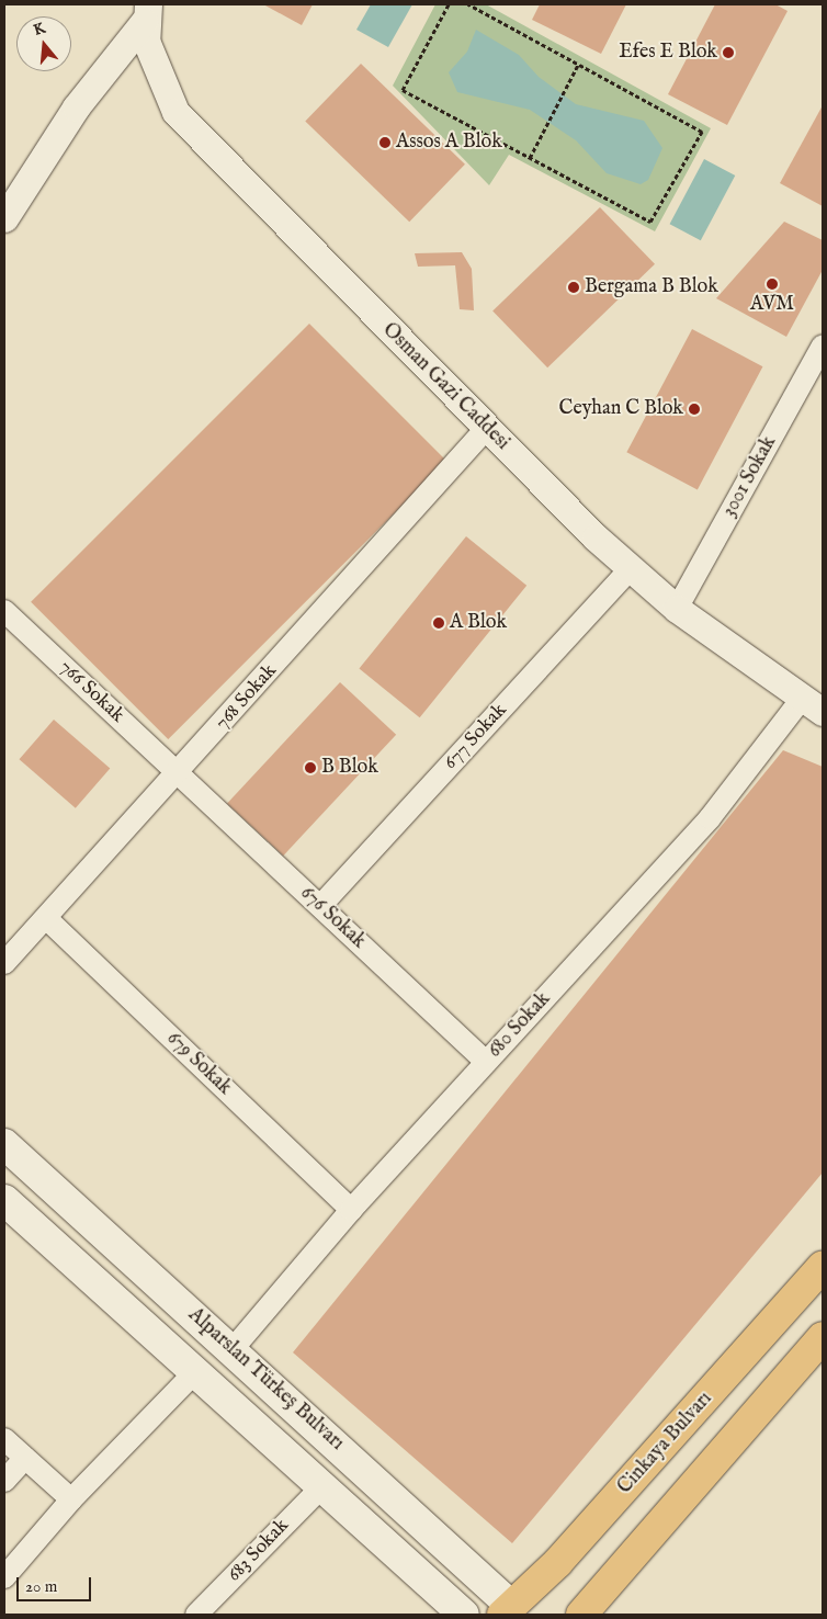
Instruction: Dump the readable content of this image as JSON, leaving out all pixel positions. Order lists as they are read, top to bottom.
{
  "streets": {
    "main road": ["Alparslan Türkeş Bulvarı", "Cinkaya Bulvarı"],
    "street": [
      "Osman Gazi Caddesi",
      "3001 Sokak",
      "766 Sokak",
      "768 Sokak",
      "677 Sokak",
      "676 Sokak",
      "680 Sokak",
      "679 Sokak",
      "683 Sokak"
    ]
  },
  "crossings": [
    ["Osman Gazi Caddesi", "3001 Sokak"],
    ["Osman Gazi Caddesi", "768 Sokak"],
    ["Osman Gazi Caddesi", "677 Sokak"],
    ["Osman Gazi Caddesi", "680 Sokak"],
    ["766 Sokak", "768 Sokak"],
    ["766 Sokak", "676 Sokak"],
    ["768 Sokak", "676 Sokak"],
    ["768 Sokak", "679 Sokak"],
    ["677 Sokak", "676 Sokak"],
    ["676 Sokak", "680 Sokak"],
    ["680 Sokak", "679 Sokak"],
    ["680 Sokak", "Alparslan Türkeş Bulvarı"],
    ["Alparslan Türkeş Bulvarı", "Cinkaya Bulvarı"]
  ],
  "places": [
    "Efes E Blok",
    "Assos A Blok",
    "AVM",
    "Bergama B Blok",
    "Ceyhan C Blok",
    "A Blok",
    "B Blok"
  ],
  "scale_bar": "20 m",
  "north": "top"
}
